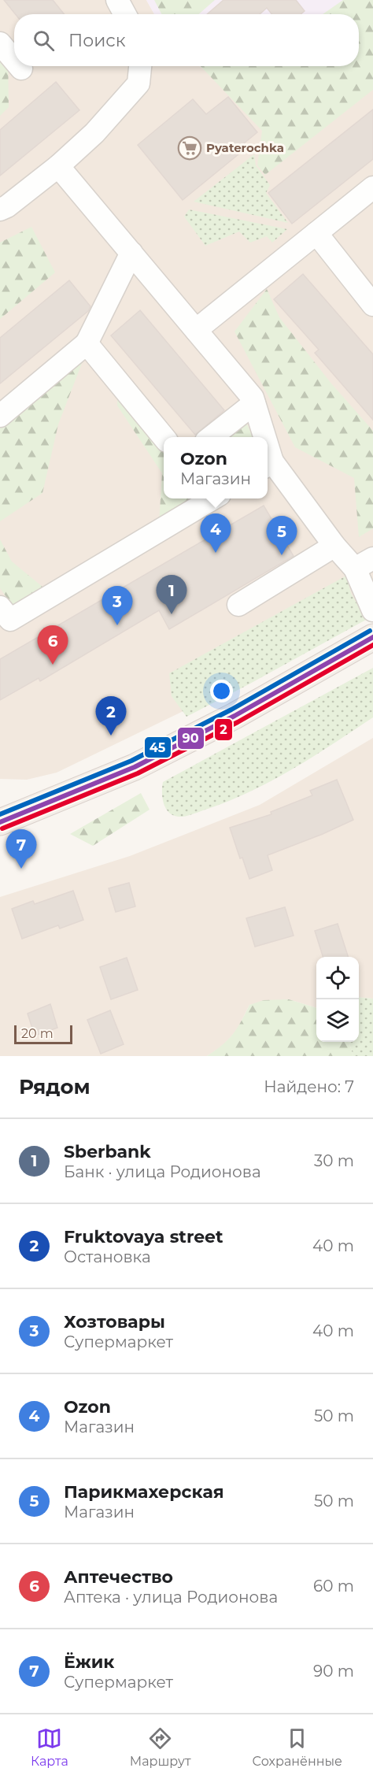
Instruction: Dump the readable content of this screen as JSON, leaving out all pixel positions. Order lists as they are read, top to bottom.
{
  "places": {
    "supermarket": ["Pyaterochka"]
  },
  "lines": ["transit line 45", "transit line 90", "transit line 2"],
  "scale_bar": "20 m",
  "page": {
    "search": "Поиск",
    "popup": ["Ozon", "Магазин"],
    "pins": [
      "4",
      "5",
      "1",
      "3",
      "6",
      "2",
      "7"
    ],
    "scale": "20 m",
    "heading": ["Рядом", "Найдено: 7"],
    "list": [
      {
        "mark": "1",
        "name": "Sberbank",
        "note": "Банк · улица Родионова",
        "value": "30 m"
      },
      {
        "mark": "2",
        "name": "Fruktovaya street",
        "note": "Остановка",
        "value": "40 m"
      },
      {
        "mark": "3",
        "name": "Хозтовары",
        "note": "Супермаркет",
        "value": "40 m"
      },
      {
        "mark": "4",
        "name": "Ozon",
        "note": "Магазин",
        "value": "50 m"
      },
      {
        "mark": "5",
        "name": "Парикмахерская",
        "note": "Магазин",
        "value": "50 m"
      },
      {
        "mark": "6",
        "name": "Аптечество",
        "note": "Аптека · улица Родионова",
        "value": "60 m"
      },
      {
        "mark": "7",
        "name": "Ёжик",
        "note": "Супермаркет",
        "value": "90 m"
      }
    ],
    "nav": ["Карта", "Маршрут", "Сохранённые"]
  }
}
